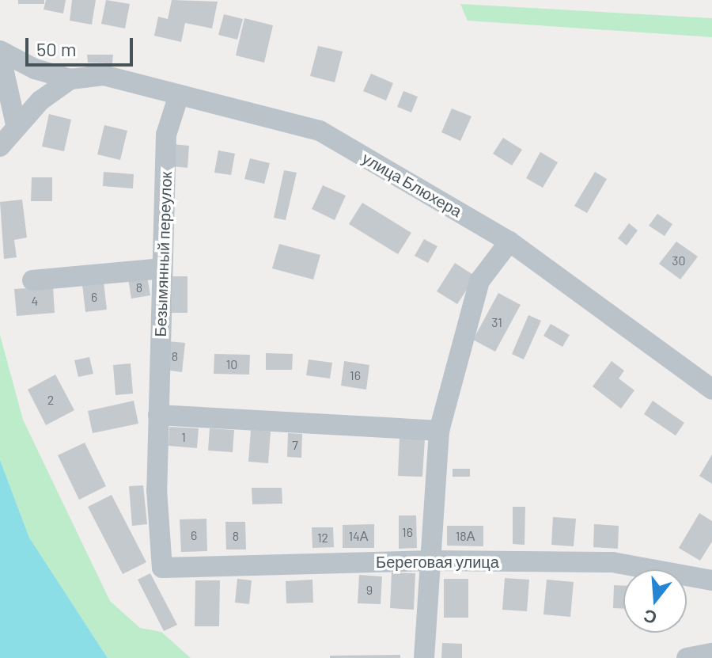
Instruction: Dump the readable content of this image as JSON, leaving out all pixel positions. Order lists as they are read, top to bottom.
{
  "streets": {
    "street": ["улица Блюхера", "Безымянный переулок", "Береговая улица"]
  },
  "crossings": [
    ["улица Блюхера", "Безымянный переулок"],
    ["Безымянный переулок", "Береговая улица"]
  ],
  "house_numbers": [
    "30",
    "8",
    "6",
    "4",
    "31",
    "8",
    "10",
    "16",
    "2",
    "1",
    "7",
    "16",
    "6",
    "8",
    "14А",
    "18А",
    "12",
    "9"
  ],
  "scale_bar": "50 m",
  "north": "bottom"
}
